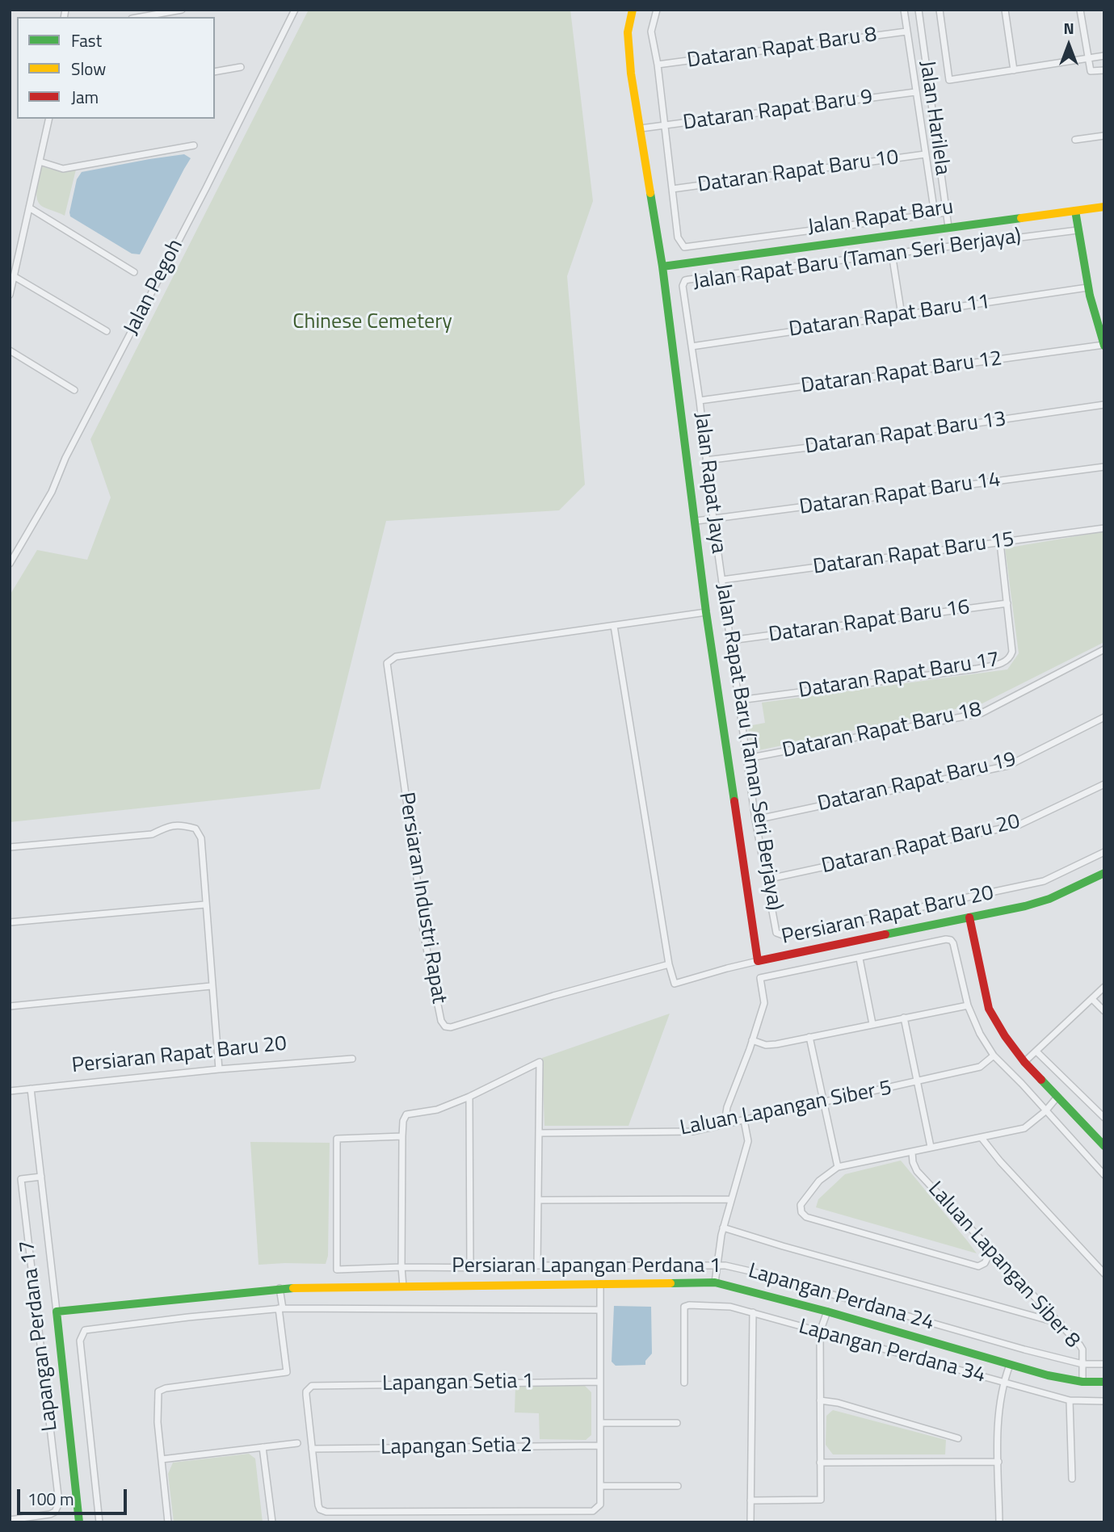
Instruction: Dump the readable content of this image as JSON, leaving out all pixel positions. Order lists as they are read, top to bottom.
{
  "streets": {
    "street": [
      "Dataran Rapat Baru 8",
      "Dataran Rapat Baru 9",
      "Jalan Harilela",
      "Dataran Rapat Baru 10",
      "Jalan Rapat Baru",
      "Jalan Rapat Baru (Taman Seri Berjaya)",
      "Jalan Pegoh",
      "Dataran Rapat Baru 11",
      "Dataran Rapat Baru 12",
      "Dataran Rapat Baru 13",
      "Jalan Rapat Jaya",
      "Dataran Rapat Baru 14",
      "Dataran Rapat Baru 15",
      "Dataran Rapat Baru 16",
      "Dataran Rapat Baru 17",
      "Dataran Rapat Baru 18",
      "Dataran Rapat Baru 19",
      "Dataran Rapat Baru 20",
      "Persiaran Industri Rapat",
      "Persiaran Rapat Baru 20",
      "Laluan Lapangan Siber 5",
      "Laluan Lapangan Siber 8",
      "Persiaran Lapangan Perdana 1",
      "Lapangan Perdana 24",
      "Lapangan Perdana 17",
      "Lapangan Perdana 34",
      "Lapangan Setia 1",
      "Lapangan Setia 2"
    ]
  },
  "crossings": [
    ["Dataran Rapat Baru 9", "Jalan Rapat Jaya"],
    ["Jalan Harilela", "Jalan Rapat Baru"],
    ["Dataran Rapat Baru 10", "Jalan Rapat Baru"],
    ["Jalan Rapat Baru", "Jalan Rapat Jaya"],
    ["Jalan Rapat Baru (Taman Seri Berjaya)", "Dataran Rapat Baru 11"],
    ["Jalan Rapat Baru (Taman Seri Berjaya)", "Dataran Rapat Baru 12"],
    ["Jalan Rapat Baru (Taman Seri Berjaya)", "Dataran Rapat Baru 13"],
    ["Jalan Rapat Baru (Taman Seri Berjaya)", "Dataran Rapat Baru 14"],
    ["Jalan Rapat Baru (Taman Seri Berjaya)", "Dataran Rapat Baru 15"],
    ["Jalan Rapat Baru (Taman Seri Berjaya)", "Dataran Rapat Baru 16"],
    ["Jalan Rapat Baru (Taman Seri Berjaya)", "Dataran Rapat Baru 17"],
    ["Jalan Rapat Baru (Taman Seri Berjaya)", "Dataran Rapat Baru 18"],
    ["Jalan Rapat Baru (Taman Seri Berjaya)", "Dataran Rapat Baru 19"],
    ["Jalan Rapat Baru (Taman Seri Berjaya)", "Dataran Rapat Baru 20"],
    ["Jalan Rapat Jaya", "Dataran Rapat Baru 14"],
    ["Jalan Rapat Jaya", "Persiaran Industri Rapat"],
    ["Jalan Rapat Jaya", "Persiaran Rapat Baru 20"],
    ["Dataran Rapat Baru 15", "Dataran Rapat Baru 17"],
    ["Dataran Rapat Baru 16", "Dataran Rapat Baru 17"],
    ["Persiaran Industri Rapat", "Persiaran Rapat Baru 20"],
    ["Laluan Lapangan Siber 8", "Persiaran Lapangan Perdana 1"],
    ["Laluan Lapangan Siber 8", "Lapangan Perdana 24"],
    ["Lapangan Setia 1", "Lapangan Setia 2"]
  ],
  "parks": ["Chinese Cemetery"],
  "legend": ["Fast", "Slow", "Jam"],
  "scale_bar": "100 m",
  "north": "top"
}
